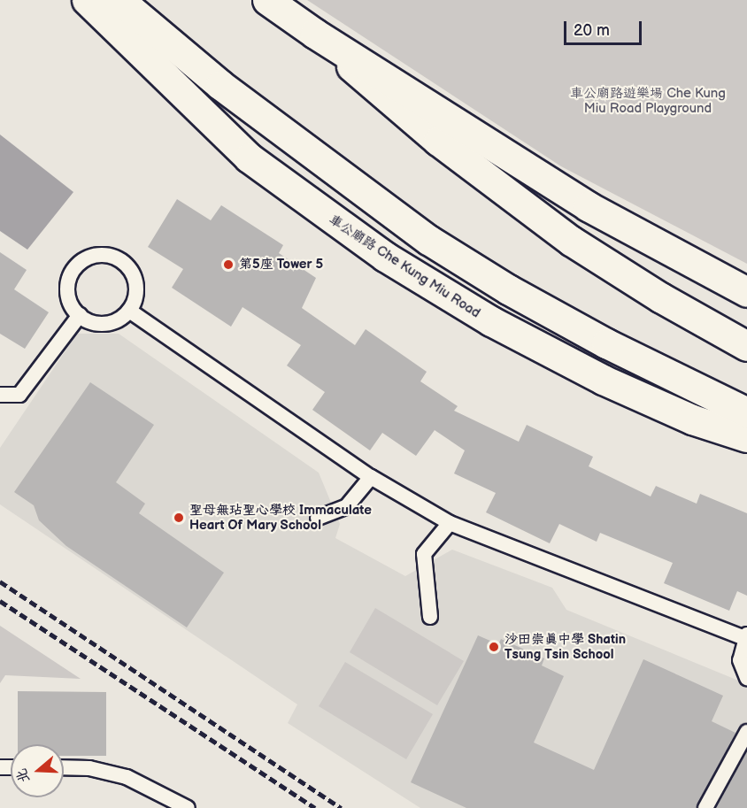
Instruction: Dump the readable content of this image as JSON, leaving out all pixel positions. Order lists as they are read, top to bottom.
{
  "streets": {
    "main road": ["車公廟路 Che Kung Miu Road"]
  },
  "parks": ["車公廟路遊樂場 Che Kung Miu Road Playground"],
  "places": ["第5座 Tower 5", "聖母無玷聖心學校 Immaculate Heart Of Mary School", "沙田崇真中學 Shatin Tsung Tsin School"],
  "scale_bar": "20 m",
  "north": "left"
}
